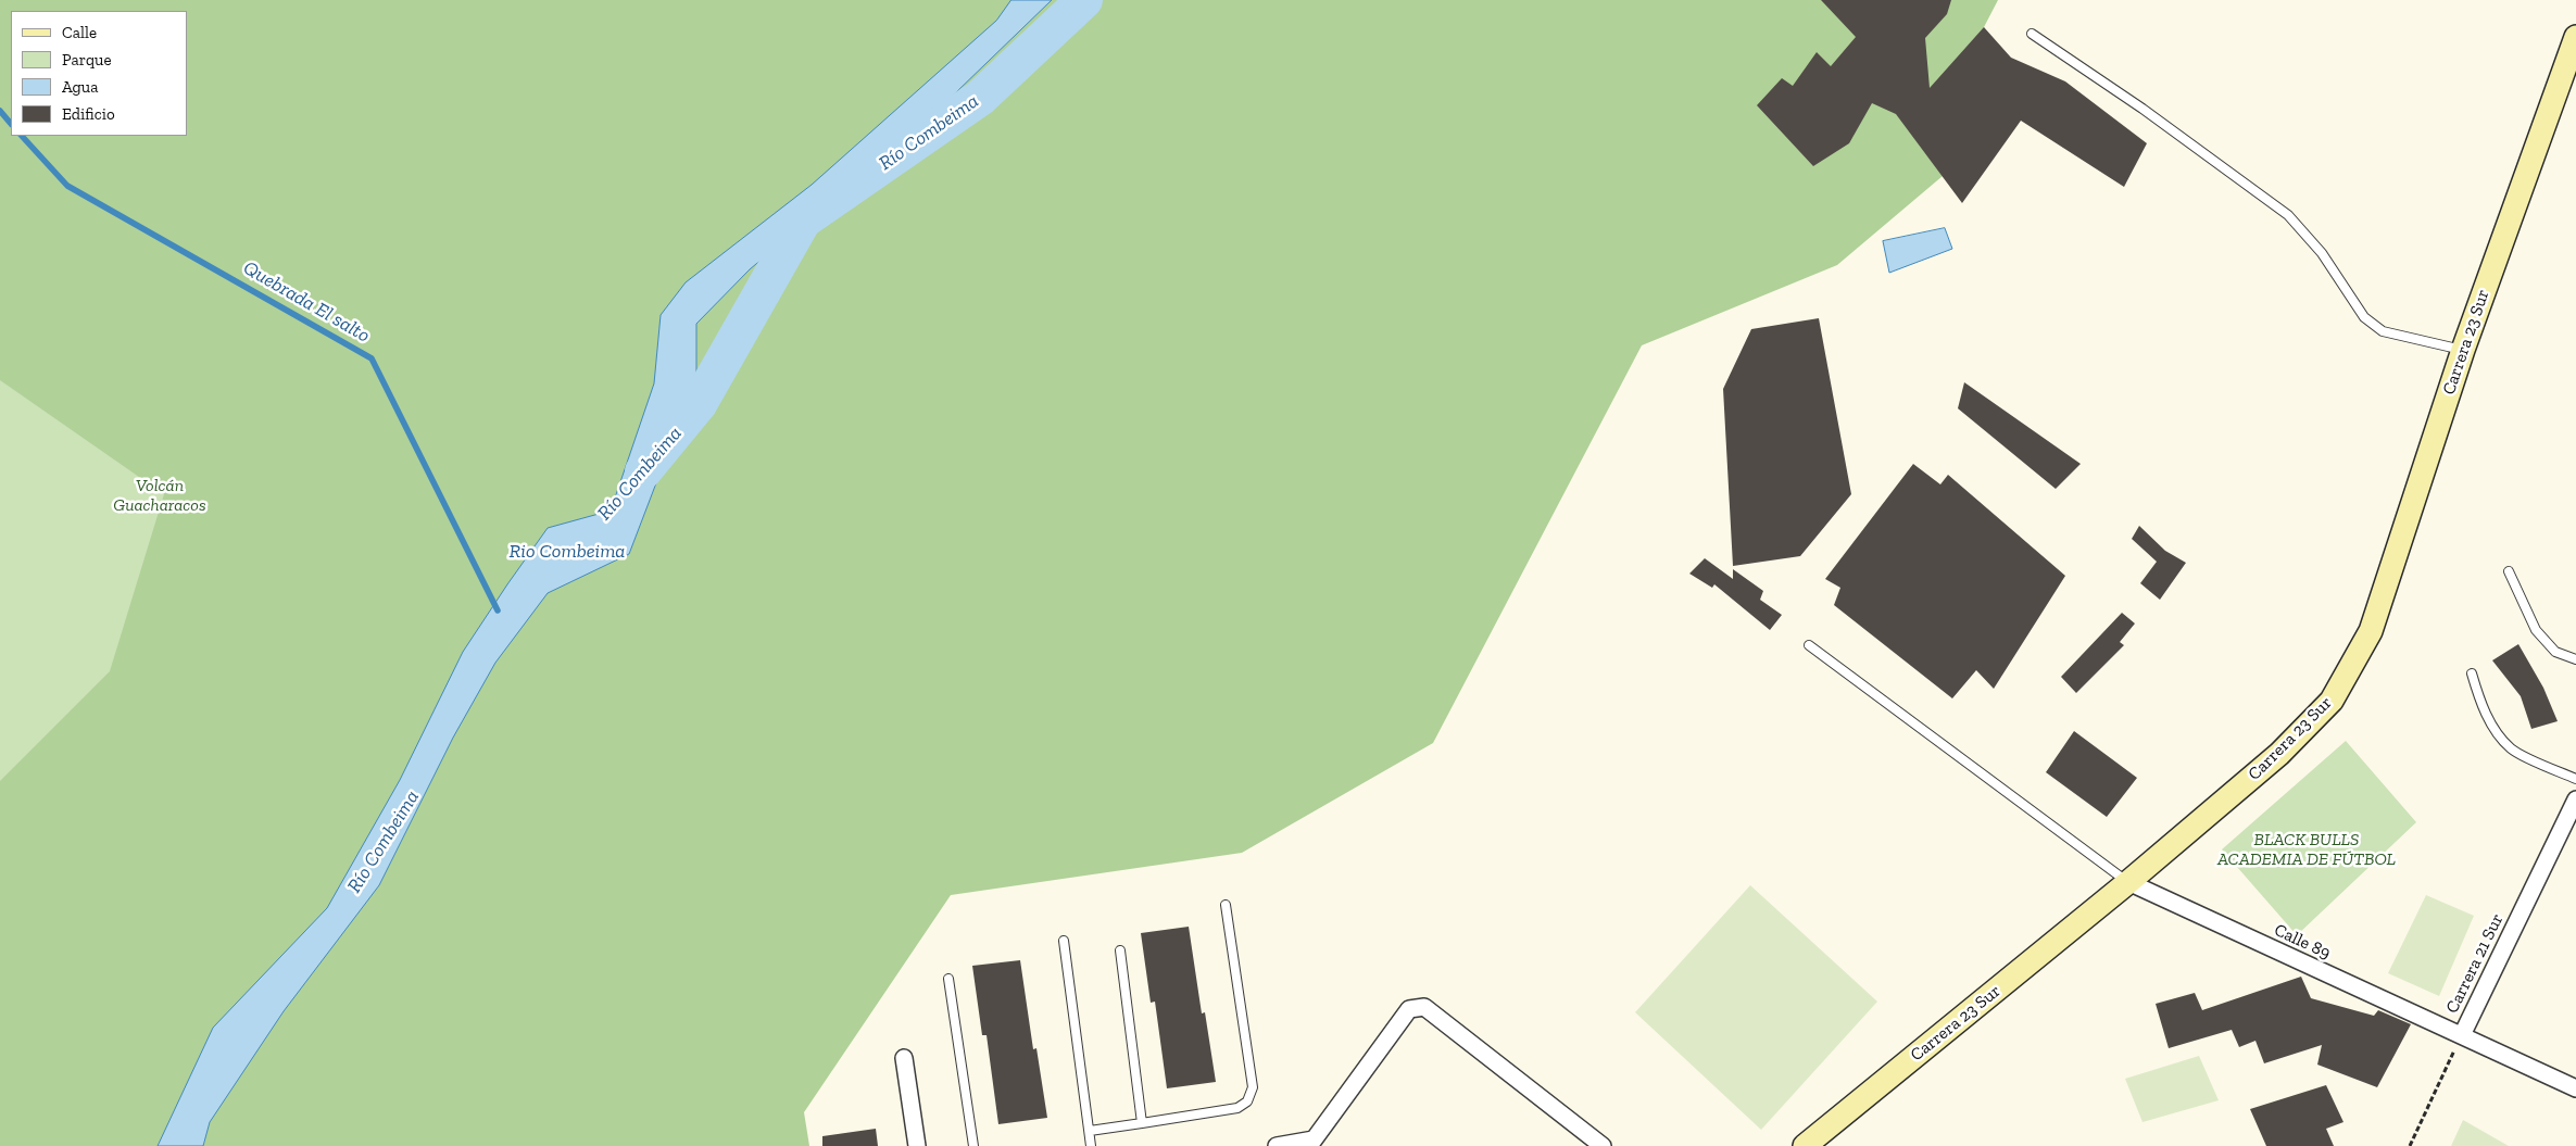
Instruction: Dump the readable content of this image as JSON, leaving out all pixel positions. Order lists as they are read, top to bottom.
{
  "streets": {
    "main road": ["Carrera 23 Sur"],
    "street": ["Calle 89", "Carrera 21 Sur"]
  },
  "crossings": [
    ["Carrera 23 Sur", "Calle 89"],
    ["Calle 89", "Carrera 21 Sur"]
  ],
  "water": ["Río Combeima", "Quebrada El salto", "Rio Combeima"],
  "parks": ["Volcán Guacharacos", "BLACK BULLS ACADEMIA DE FÚTBOL"],
  "legend": [
    "Calle",
    "Parque",
    "Agua",
    "Edificio"
  ]
}
